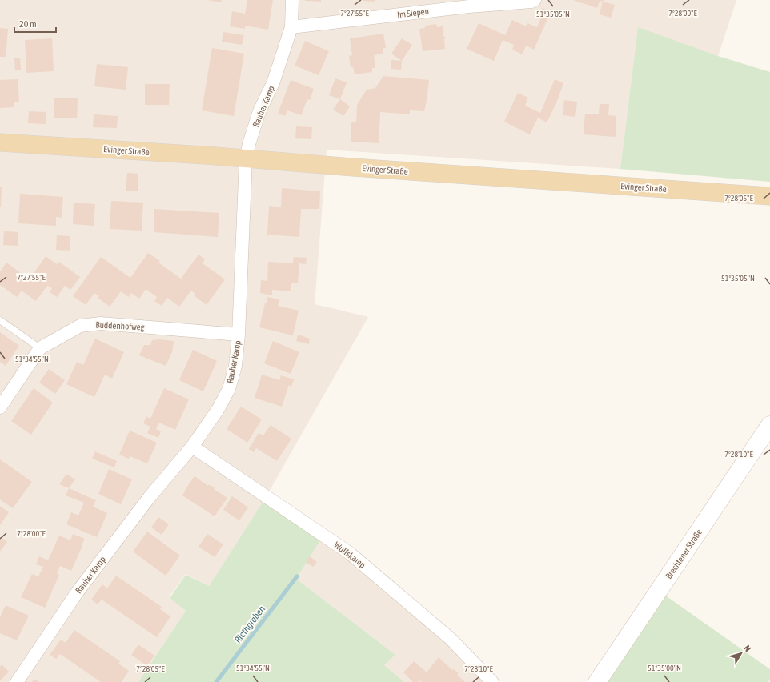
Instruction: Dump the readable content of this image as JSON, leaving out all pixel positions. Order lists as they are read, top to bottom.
{
  "streets": {
    "main road": ["Evinger Straße"],
    "street": [
      "Im Siepen",
      "Rauher Kamp",
      "Buddenhofweg",
      "Brechtener Straße",
      "Wulfskamp"
    ]
  },
  "crossings": [
    ["Im Siepen", "Rauher Kamp"],
    ["Rauher Kamp", "Evinger Straße"],
    ["Rauher Kamp", "Buddenhofweg"],
    ["Rauher Kamp", "Wulfskamp"]
  ],
  "water": ["Riethgraben"],
  "scale_bar": "20 m",
  "north": "top right",
  "coordinates": [
    "7°27'55\"E",
    "7°28'00\"E",
    "51°35'05\"N",
    "7°28'05\"E",
    "51°34'55\"N",
    "7°28'10\"E",
    "51°35'00\"N"
  ]
}
